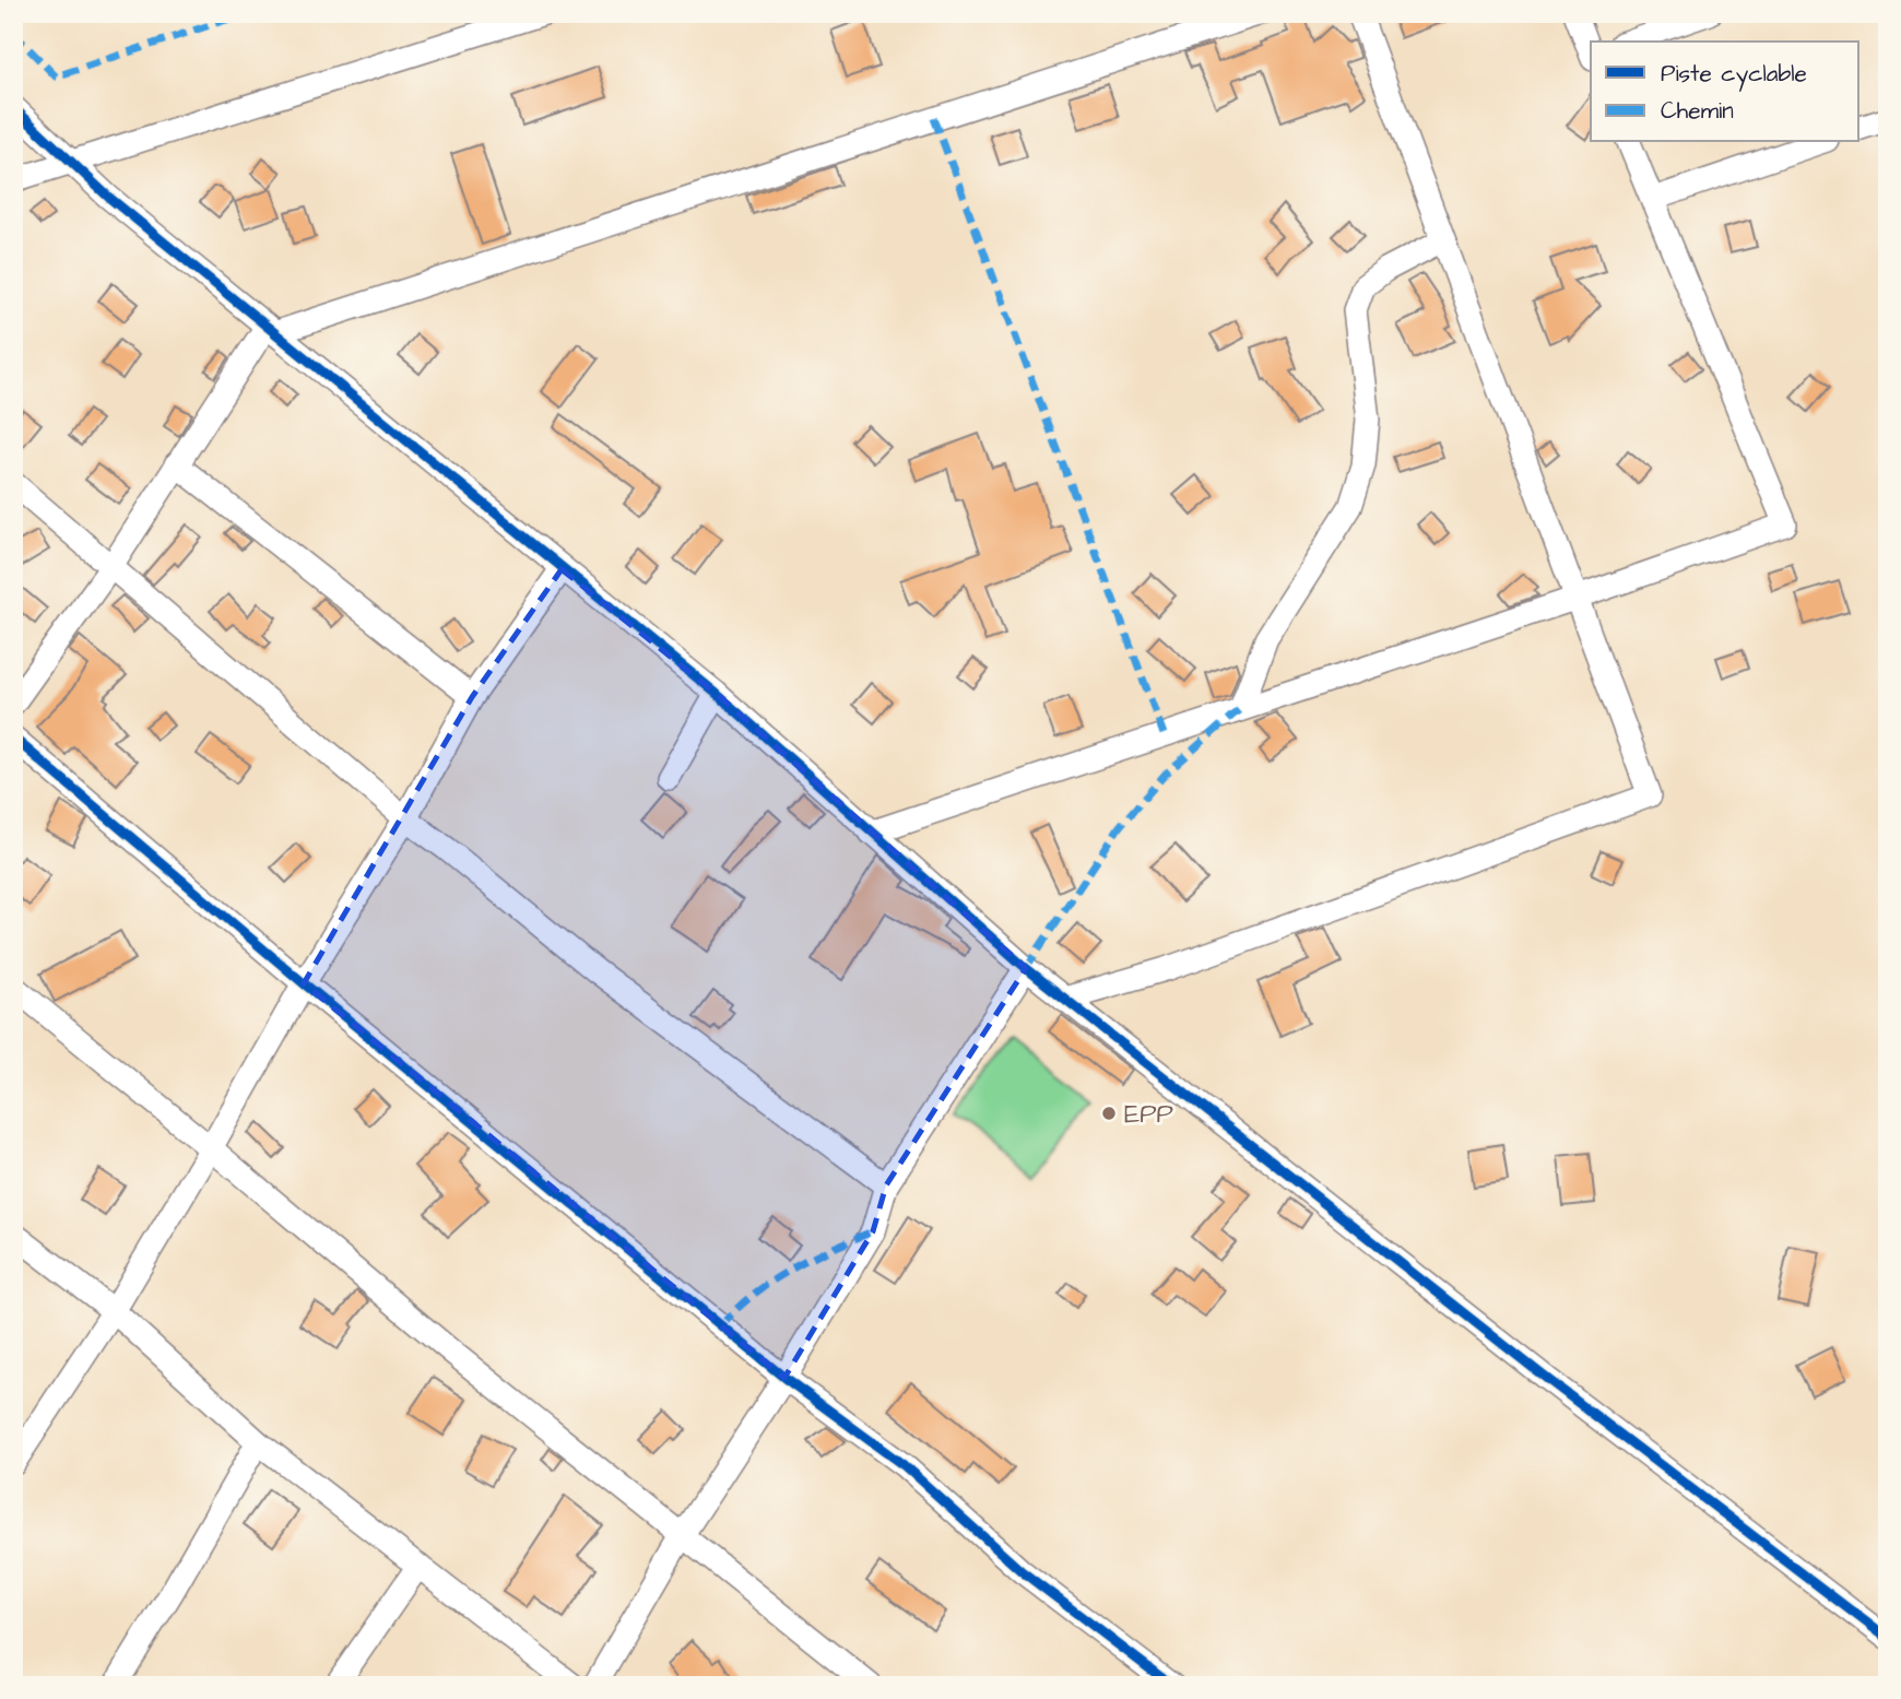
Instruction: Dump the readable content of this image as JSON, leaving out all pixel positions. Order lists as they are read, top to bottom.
{
  "places": ["EPP"],
  "legend": ["Piste cyclable", "Chemin"]
}
